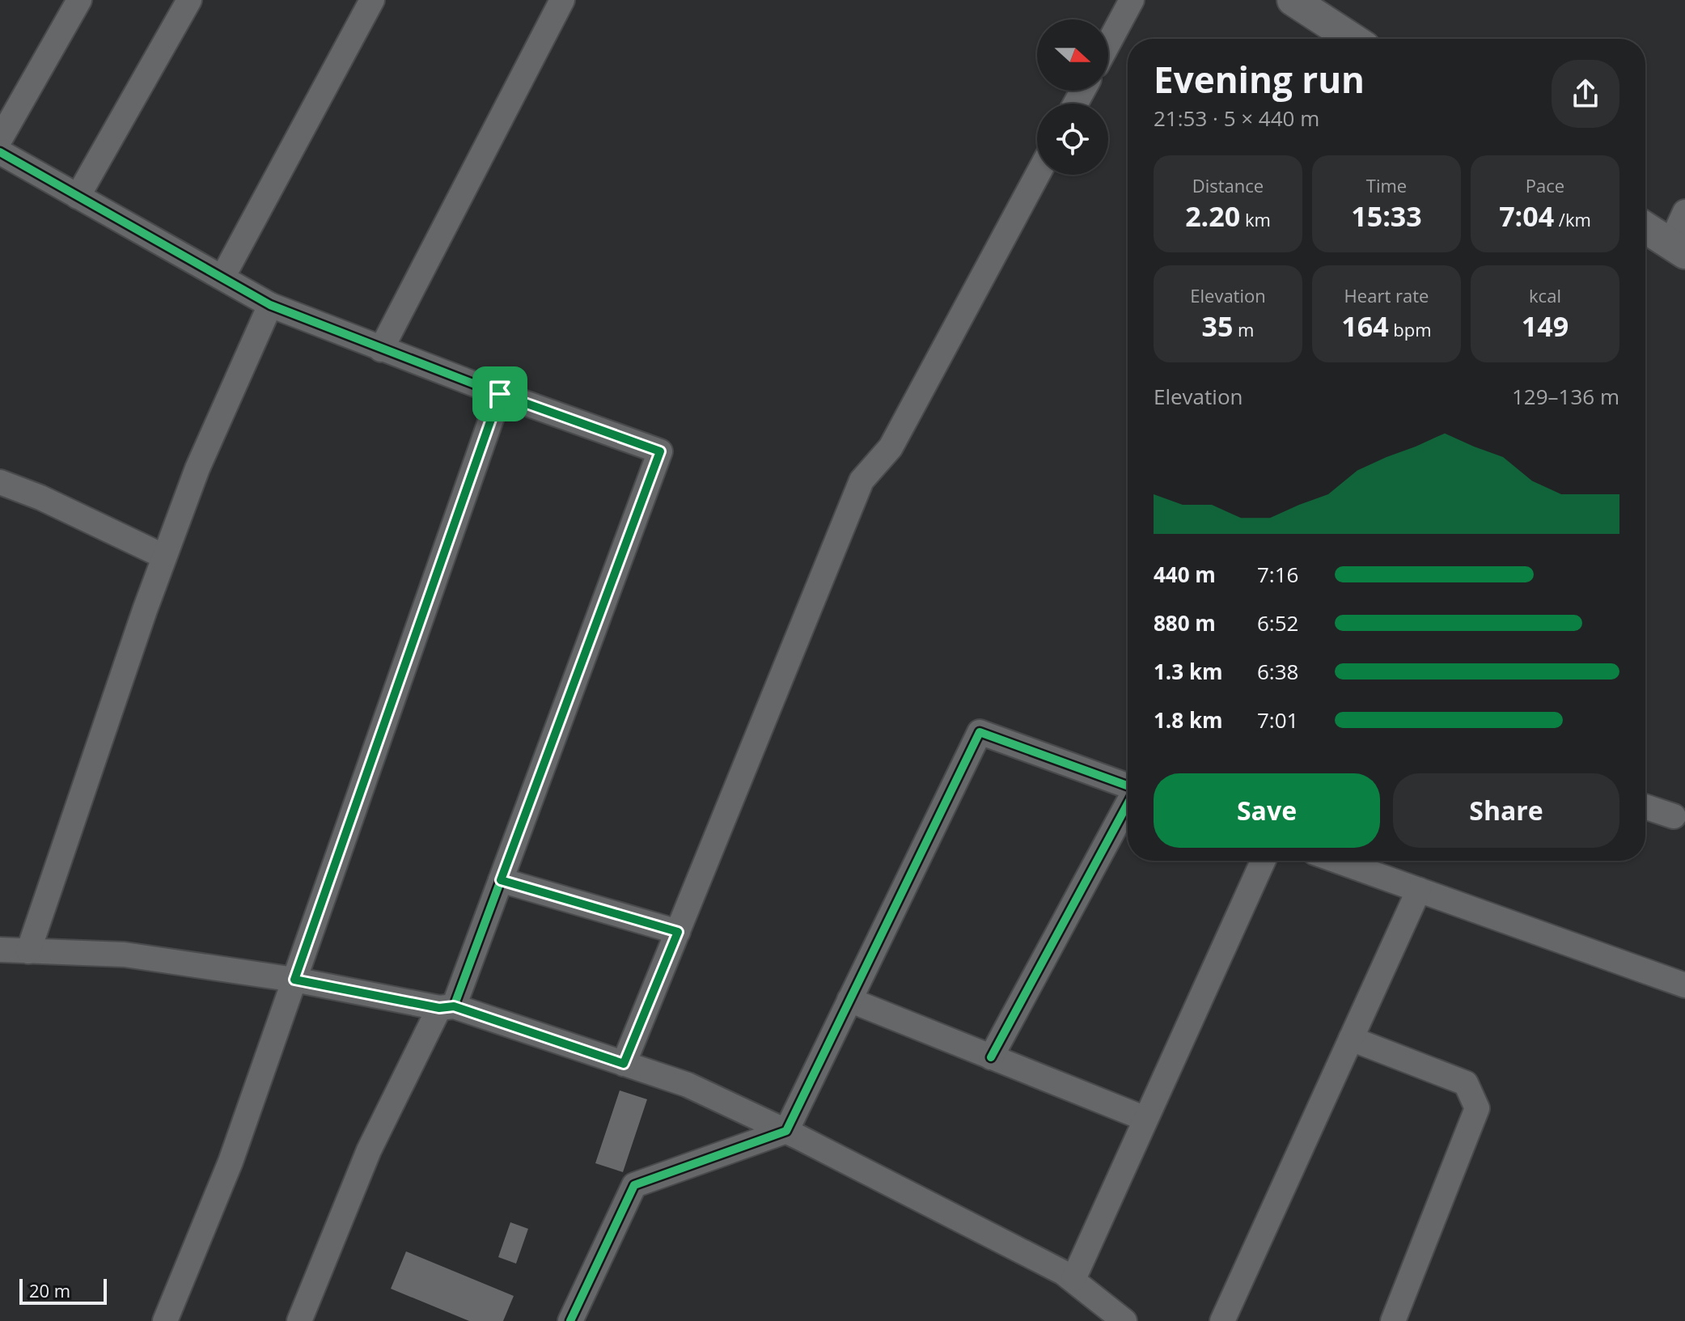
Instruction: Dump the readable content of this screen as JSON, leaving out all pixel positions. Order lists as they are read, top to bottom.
{
  "scale_bar": "20 m",
  "north": "right",
  "page": {
    "heading": ["Evening run", "21:53 · 5 × 440 m"],
    "stats": [
      ["Distance", "2.20 km"],
      ["Time", "15:33"],
      ["Pace", "7:04 /km"],
      ["Elevation", "35 m"],
      ["Heart rate", "164 bpm"],
      ["kcal", "149"]
    ],
    "chart": ["Elevation", "129–136 m"],
    "list": [
      {
        "name": "440 m",
        "note": "7:16"
      },
      {
        "name": "880 m",
        "note": "6:52"
      },
      {
        "name": "1.3 km",
        "note": "6:38"
      },
      {
        "name": "1.8 km",
        "note": "7:01"
      }
    ],
    "buttons": ["Save", "Share"],
    "scale": "20 m"
  }
}
